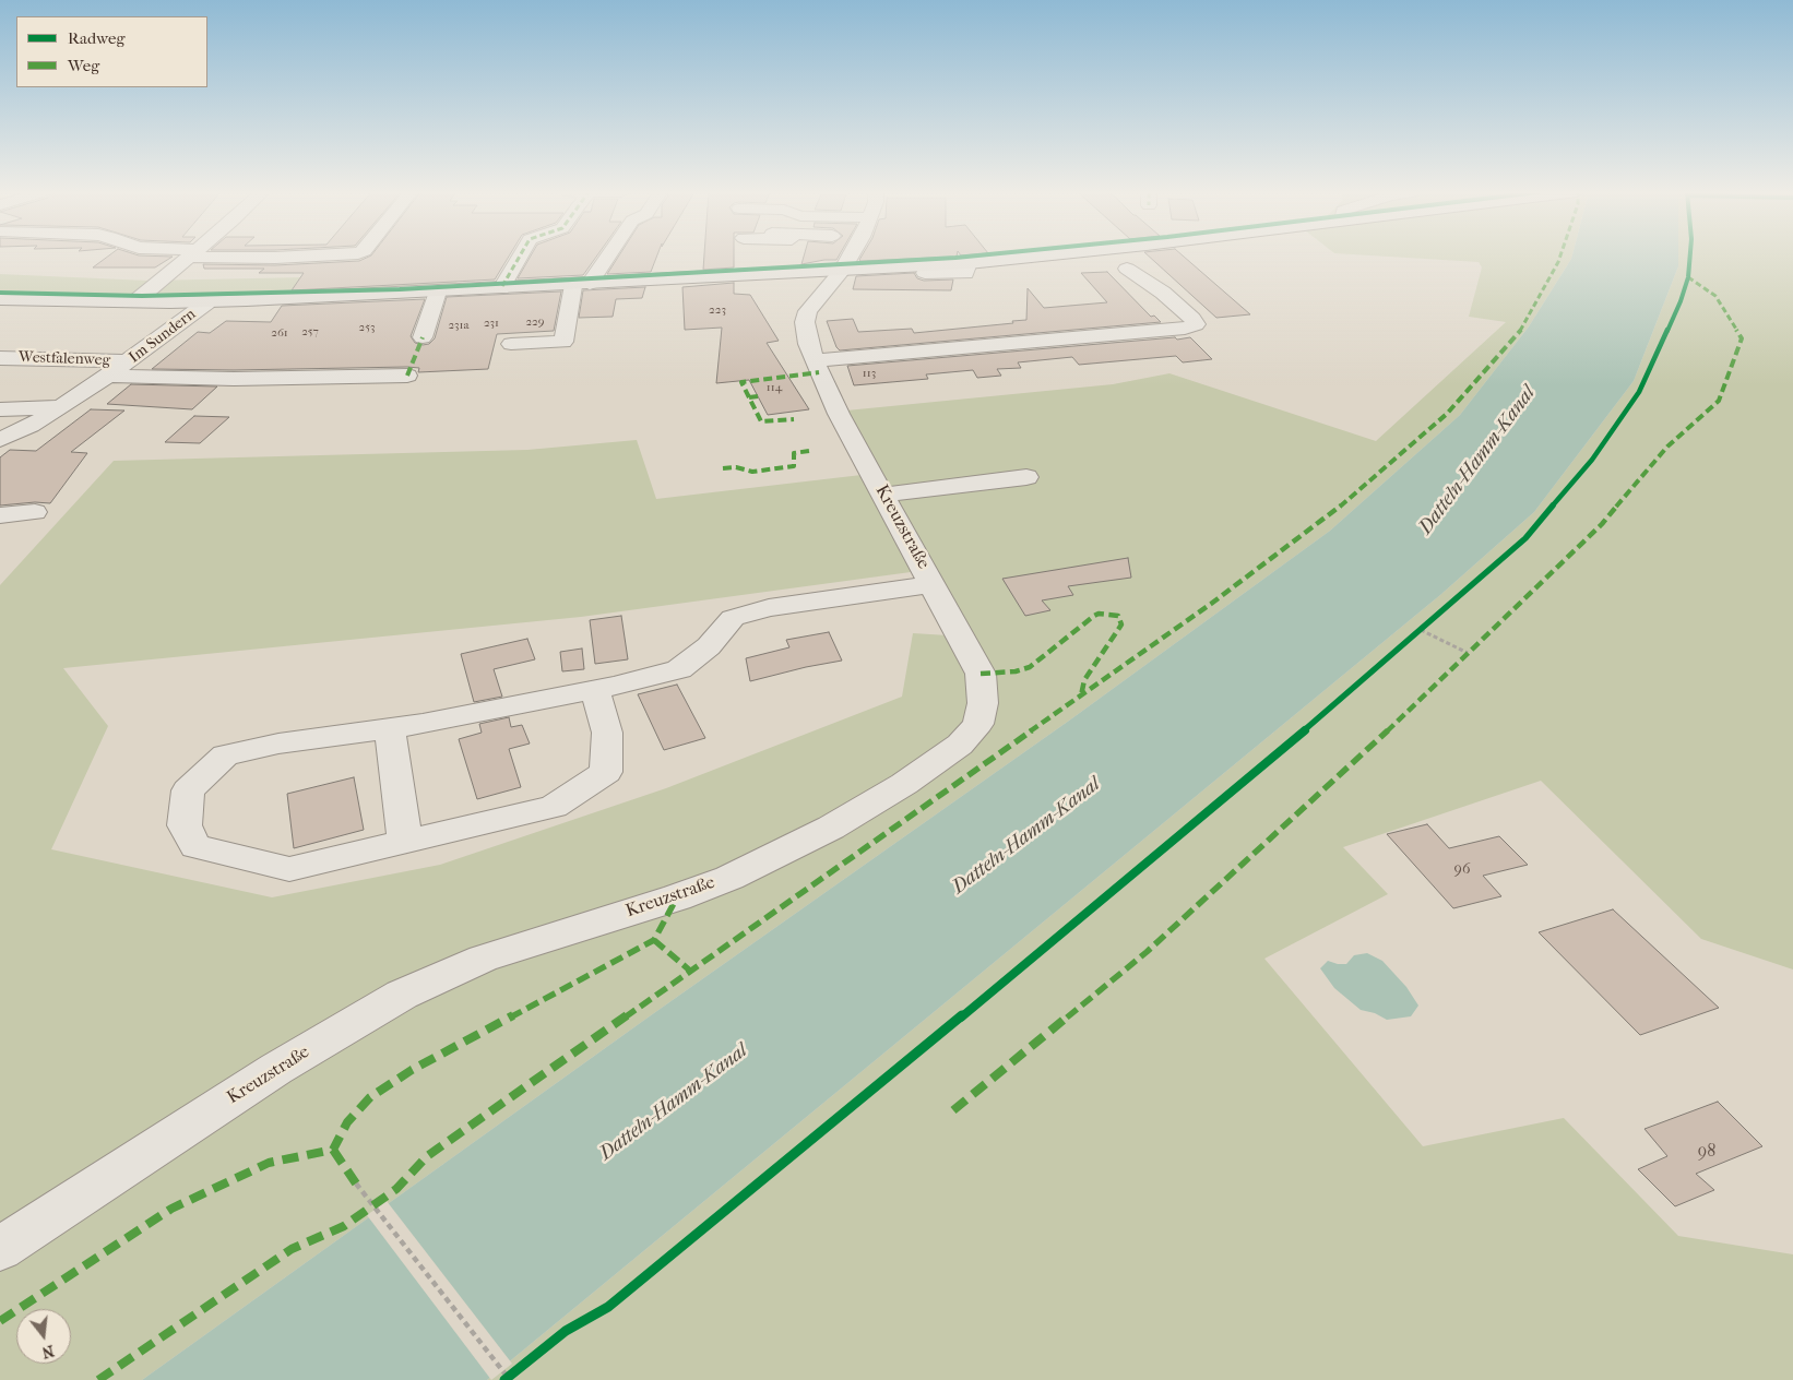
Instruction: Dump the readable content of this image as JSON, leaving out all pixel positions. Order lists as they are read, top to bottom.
{
  "streets": {
    "street": ["Im Sundern", "Westfalenweg", "Kreuzstraße"]
  },
  "crossings": [
    ["Im Sundern", "Westfalenweg"]
  ],
  "water": ["Datteln-Hamm-Kanal"],
  "house_numbers": [
    "223",
    "229",
    "231",
    "231a",
    "253",
    "257",
    "261",
    "113",
    "114",
    "96",
    "98"
  ],
  "legend": ["Radweg", "Weg"],
  "north": "bottom"
}
